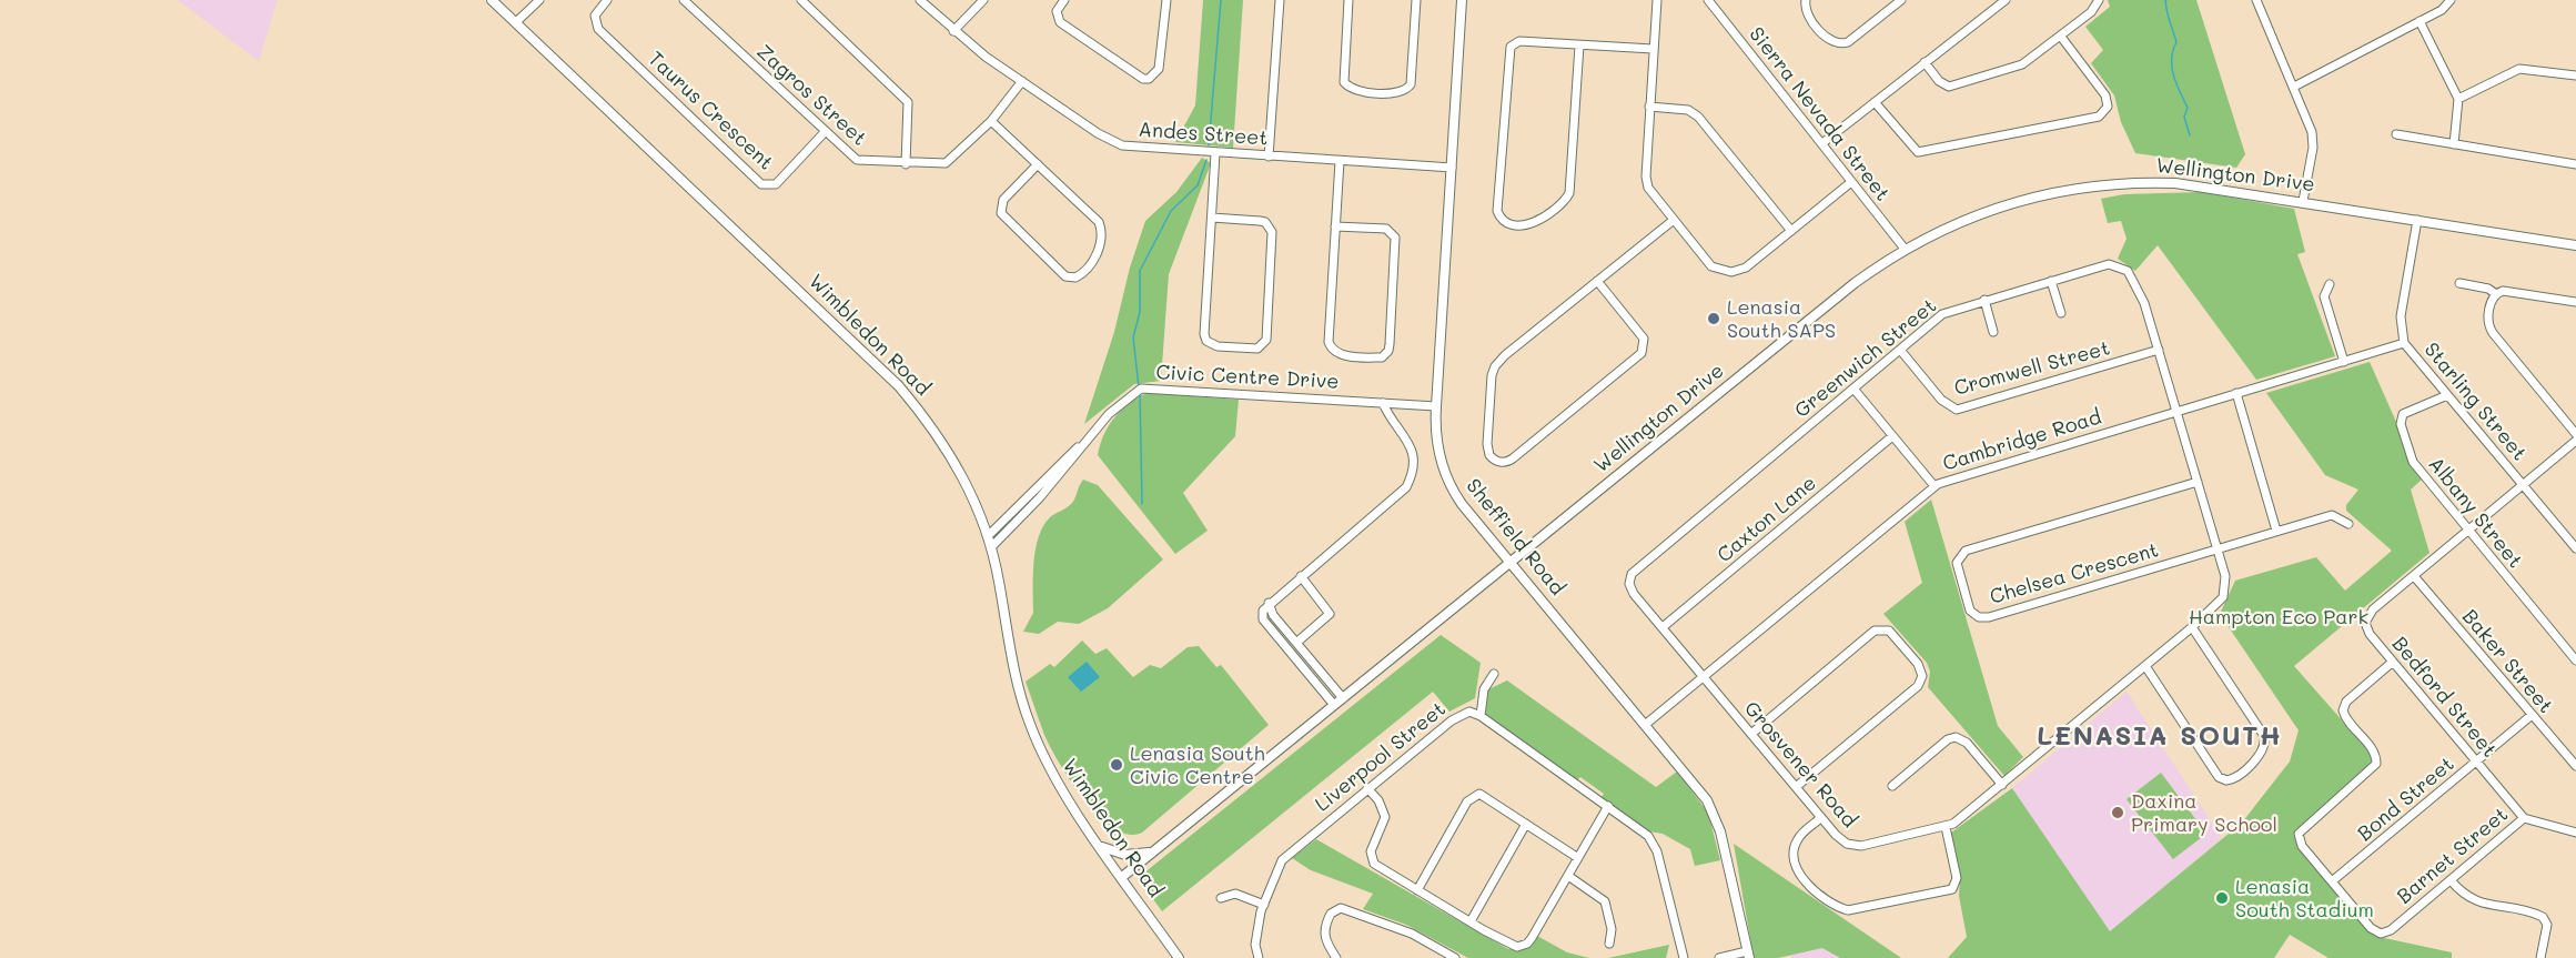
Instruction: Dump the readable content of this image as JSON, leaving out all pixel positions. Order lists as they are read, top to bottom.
{
  "streets": {
    "street": [
      "Zagros Street",
      "Taurus Crescent",
      "Sierra Nevada Street",
      "Andes Street",
      "Wellington Drive",
      "Wimbledon Road",
      "Greenwich Street",
      "Cromwell Street",
      "Civic Centre Drive",
      "Starling Street",
      "Cambridge Road",
      "Albany Street",
      "Caxton Lane",
      "Sheffield Road",
      "Chelsea Crescent",
      "Baker Street",
      "Bedford Street",
      "Liverpool Street",
      "Grosvener Road",
      "Bond Street",
      "Barnet Street"
    ]
  },
  "crossings": [
    ["Zagros Street", "Taurus Crescent"],
    ["Zagros Street", "Andes Street"],
    ["Sierra Nevada Street", "Wellington Drive"],
    ["Andes Street", "Sheffield Road"],
    ["Wellington Drive", "Wimbledon Road"],
    ["Wellington Drive", "Starling Street"],
    ["Wellington Drive", "Sheffield Road"],
    ["Wimbledon Road", "Civic Centre Drive"],
    ["Greenwich Street", "Cromwell Street"],
    ["Greenwich Street", "Cambridge Road"],
    ["Greenwich Street", "Grosvener Road"],
    ["Civic Centre Drive", "Sheffield Road"],
    ["Starling Street", "Cambridge Road"],
    ["Starling Street", "Albany Street"],
    ["Starling Street", "Bedford Street"],
    ["Cambridge Road", "Sheffield Road"],
    ["Cambridge Road", "Grosvener Road"],
    ["Albany Street", "Bedford Street"],
    ["Caxton Lane", "Grosvener Road"],
    ["Chelsea Crescent", "Grosvener Road"],
    ["Baker Street", "Bedford Street"],
    ["Baker Street", "Bond Street"],
    ["Bedford Street", "Bond Street"],
    ["Bedford Street", "Barnet Street"],
    ["Bond Street", "Barnet Street"]
  ],
  "districts": ["LENASIA SOUTH"],
  "parks": ["Hampton Eco Park"],
  "places": [
    "Lenasia South SAPS",
    "Lenasia South Civic Centre",
    "Daxina Primary School",
    "Lenasia South Stadium"
  ]
}
